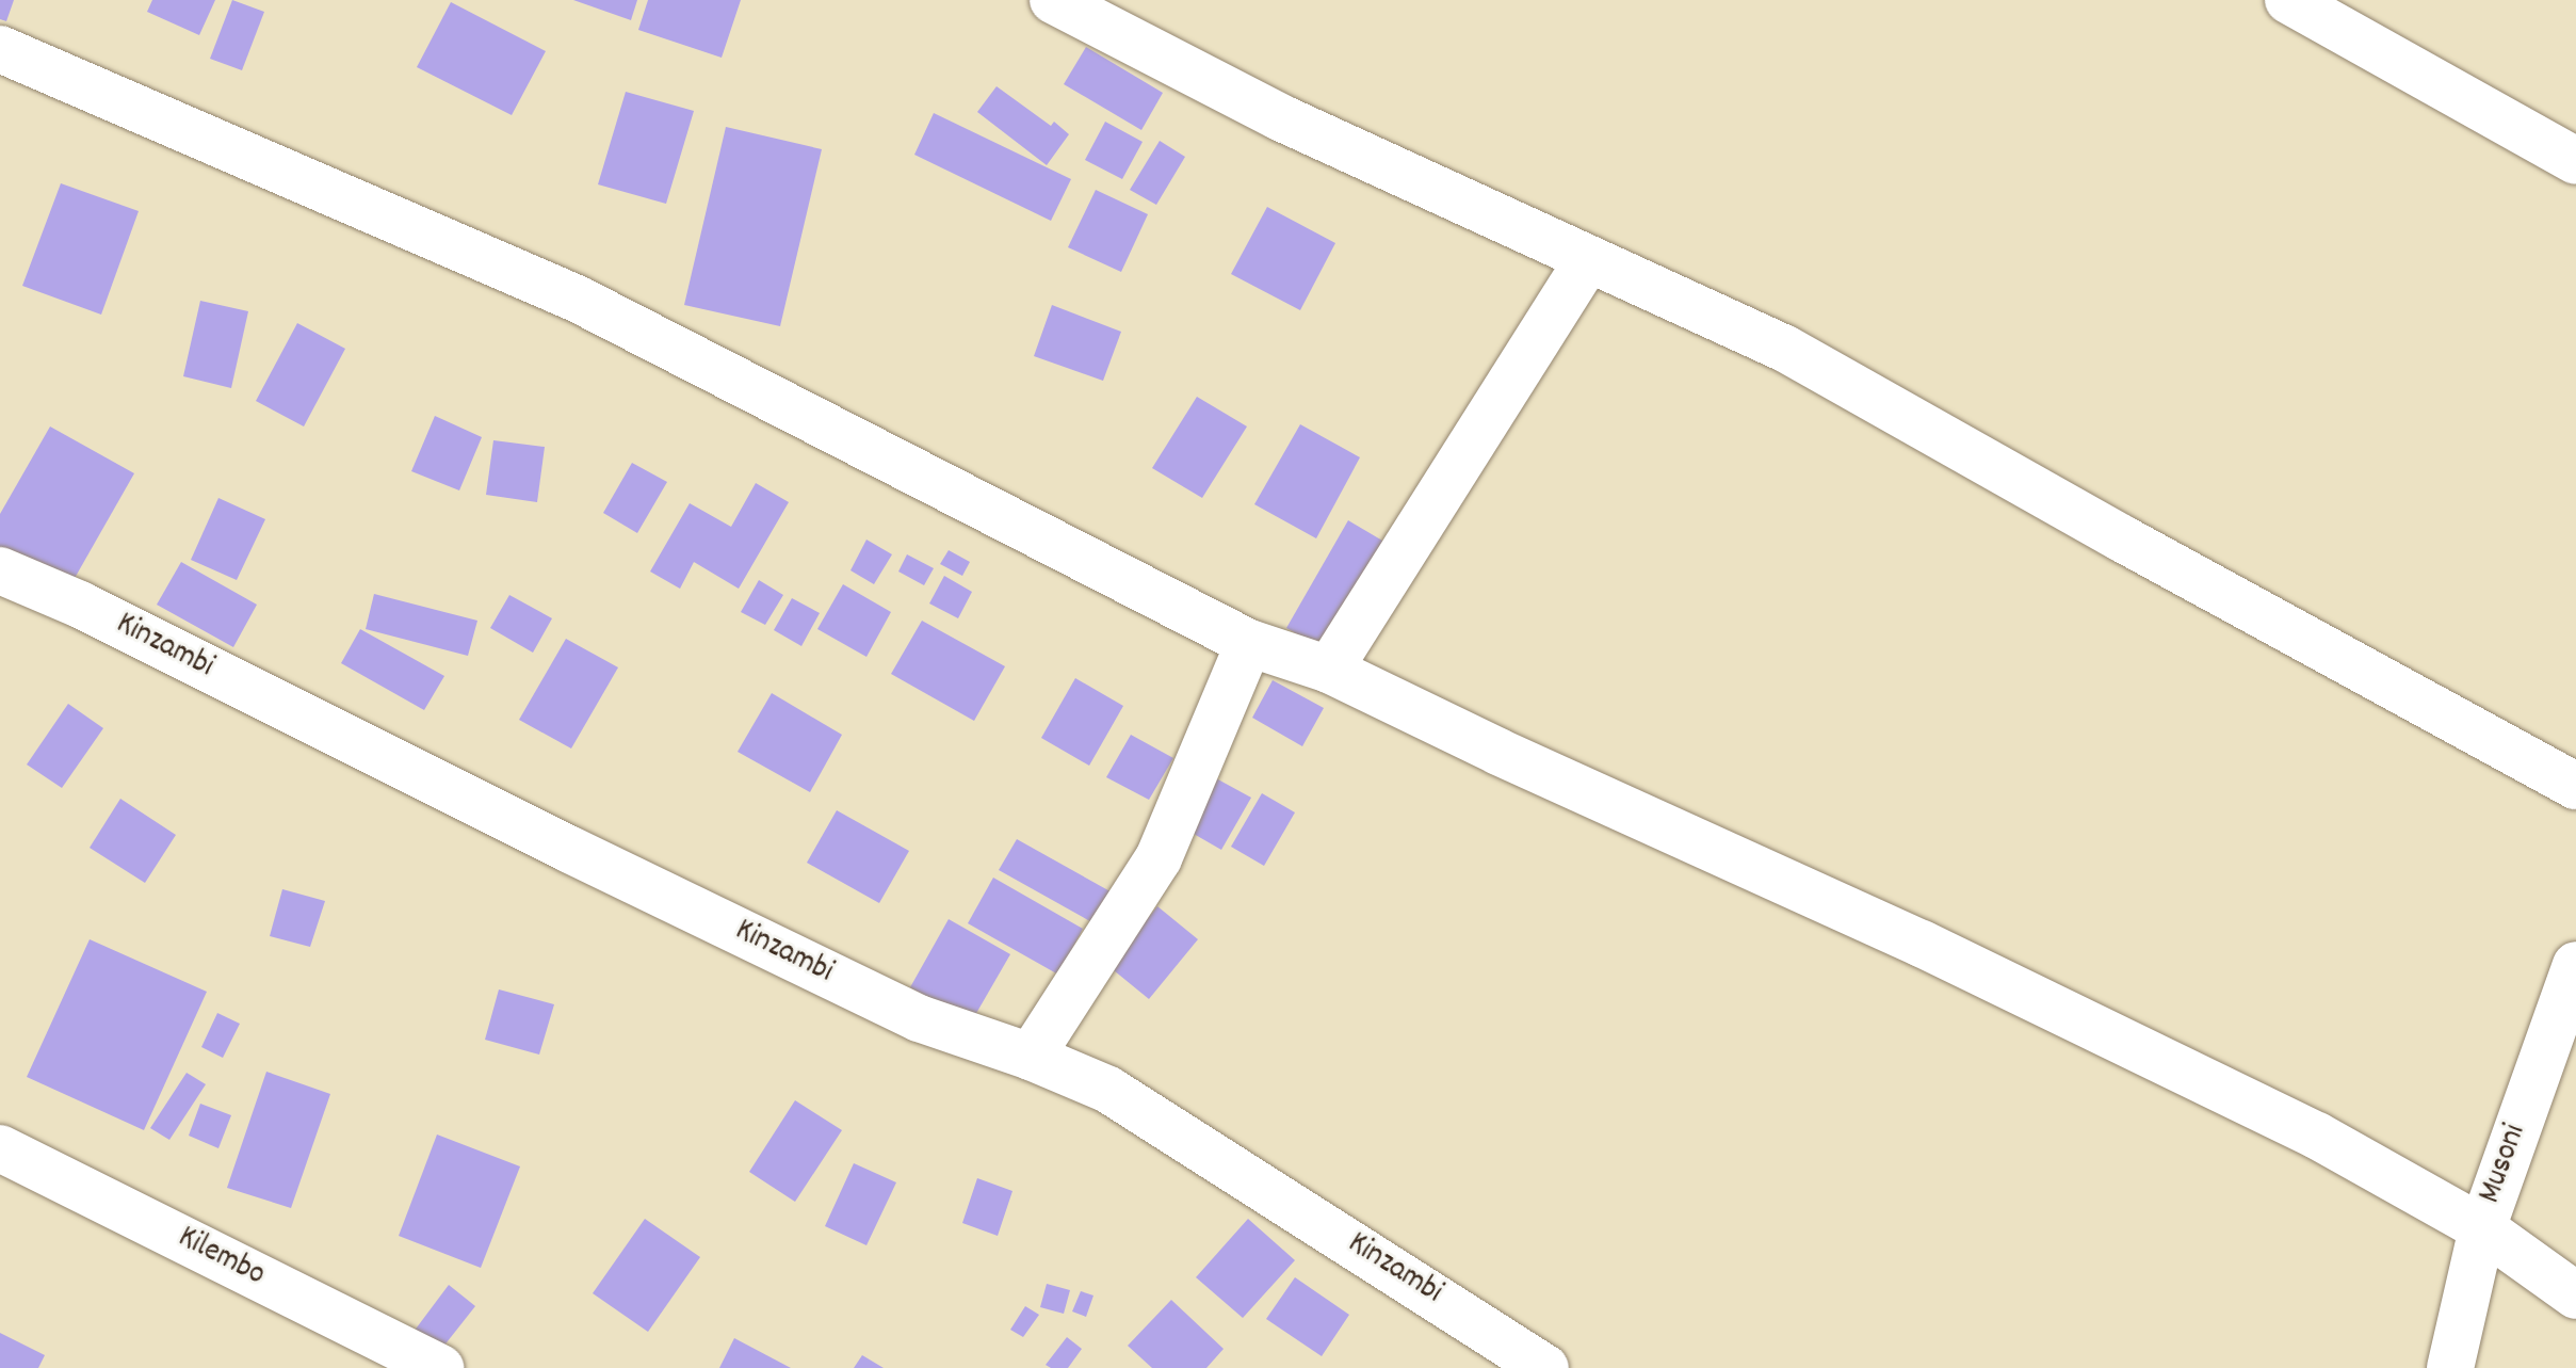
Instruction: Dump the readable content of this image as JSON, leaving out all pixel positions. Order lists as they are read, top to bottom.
{
  "streets": {
    "street": ["Kinzambi", "Musoni", "Kilembo"]
  }
}
